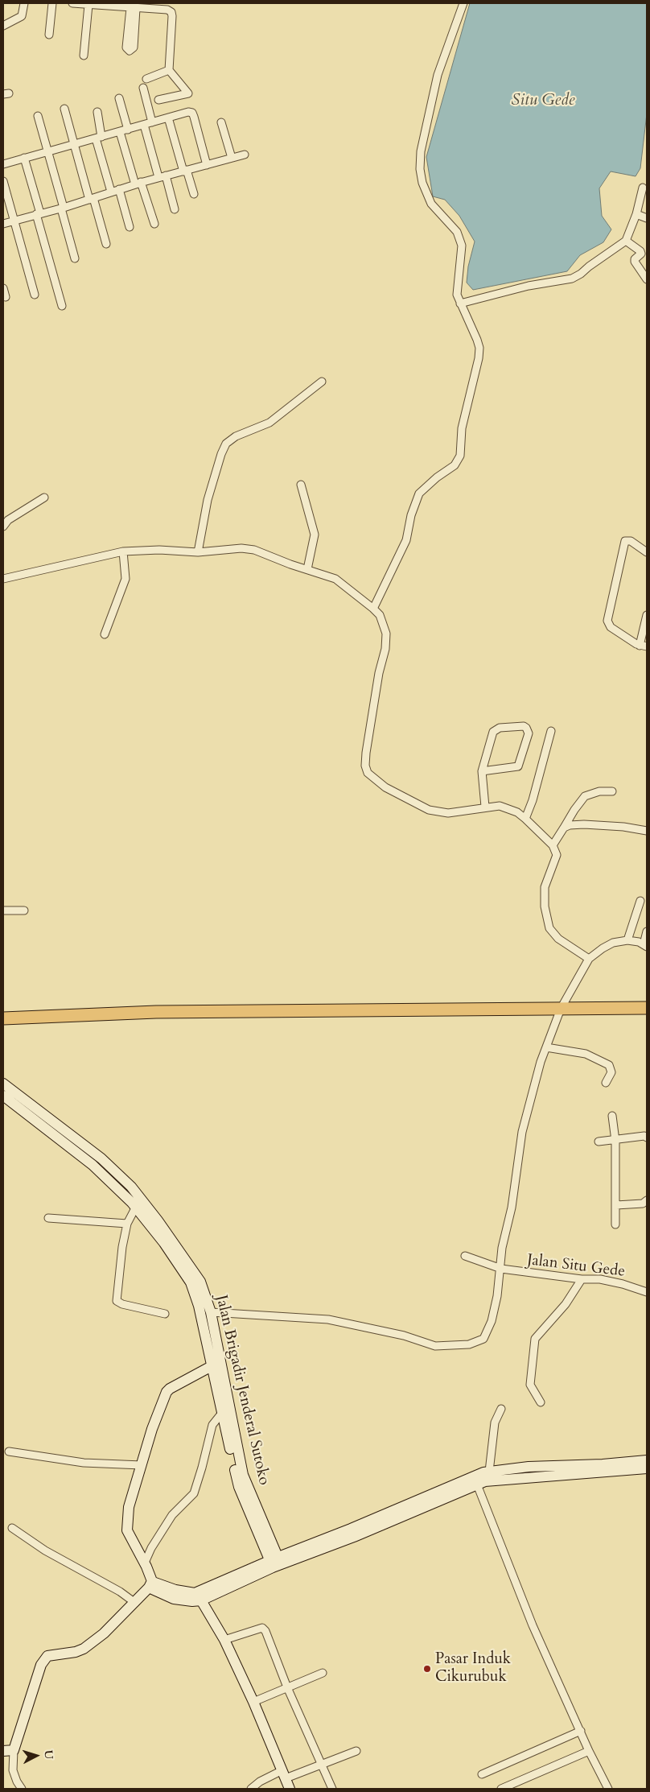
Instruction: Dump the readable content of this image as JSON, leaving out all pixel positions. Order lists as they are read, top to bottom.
{
  "streets": {
    "street": ["Jalan Situ Gede", "Jalan Brigadir Jenderal Sutoko"]
  },
  "water": ["Situ Gede"],
  "places": ["Pasar Induk Cikurubuk"],
  "north": "right"
}
